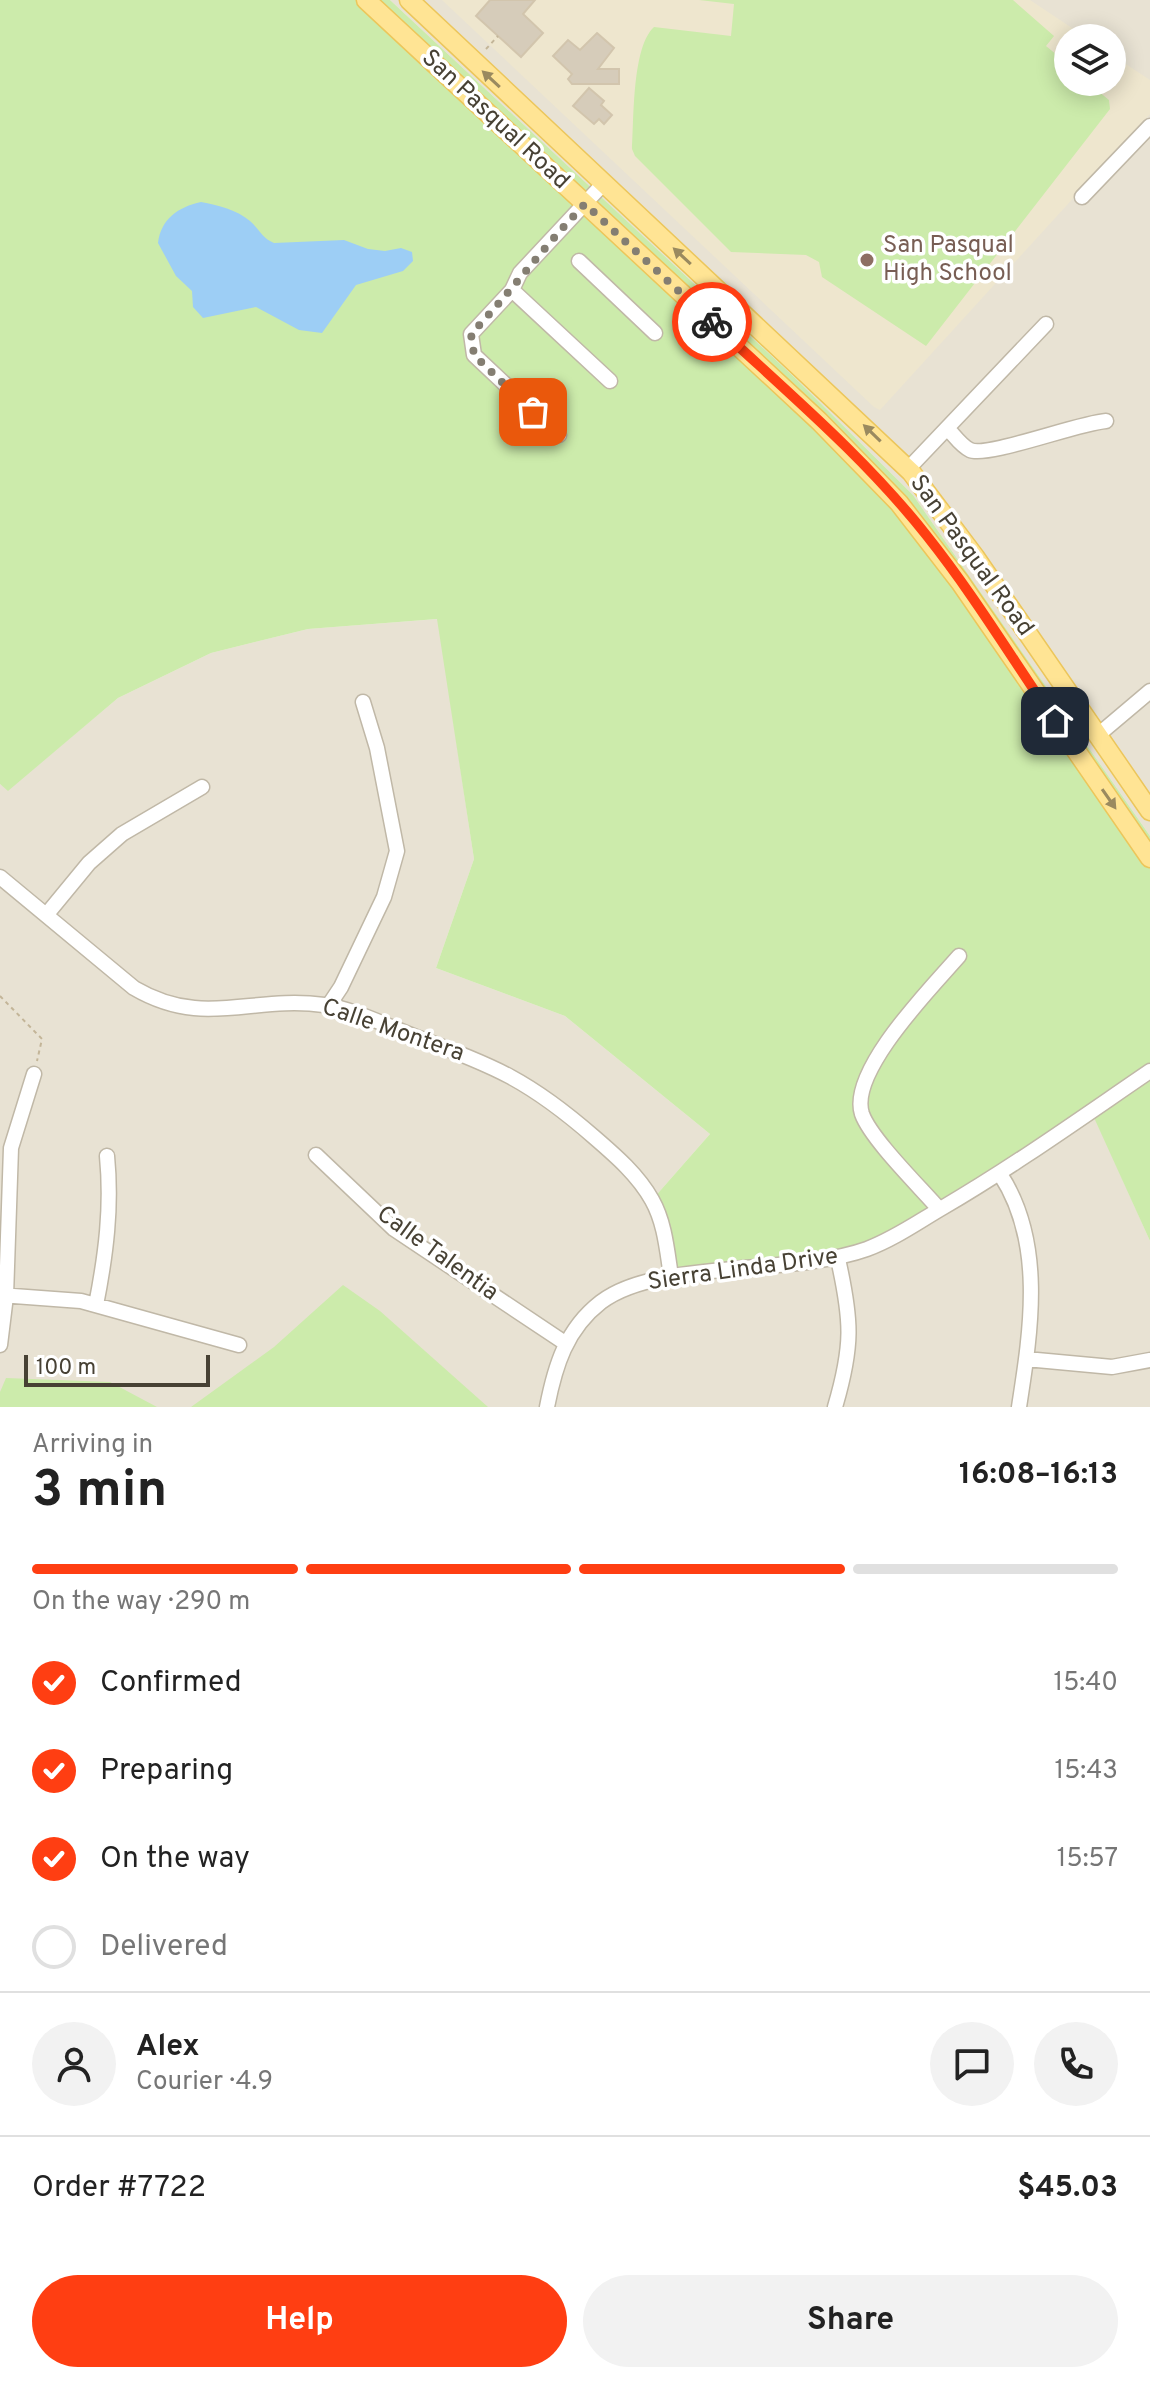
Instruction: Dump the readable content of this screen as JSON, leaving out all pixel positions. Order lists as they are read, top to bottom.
{
  "streets": {
    "main road": ["San Pasqual Road"],
    "street": ["Calle Montera", "Calle Talentia", "Sierra Linda Drive"]
  },
  "crossings": [
    ["Calle Montera", "Sierra Linda Drive"],
    ["Calle Talentia", "Sierra Linda Drive"]
  ],
  "places": ["San Pasqual High School"],
  "scale_bar": "100 m",
  "page": {
    "scale": "100 m",
    "heading": ["3 min", "Arriving in", "16:08–16:13"],
    "panel": [
      "Alex",
      "Courier · 4.9",
      "Order #7722",
      "$45.03"
    ],
    "bar": "On the way · 290 m",
    "list": [
      ["Confirmed", "15:40"],
      ["Preparing", "15:43"],
      ["On the way", "15:57"],
      "Delivered"
    ],
    "buttons": ["Help", "Share"]
  }
}
